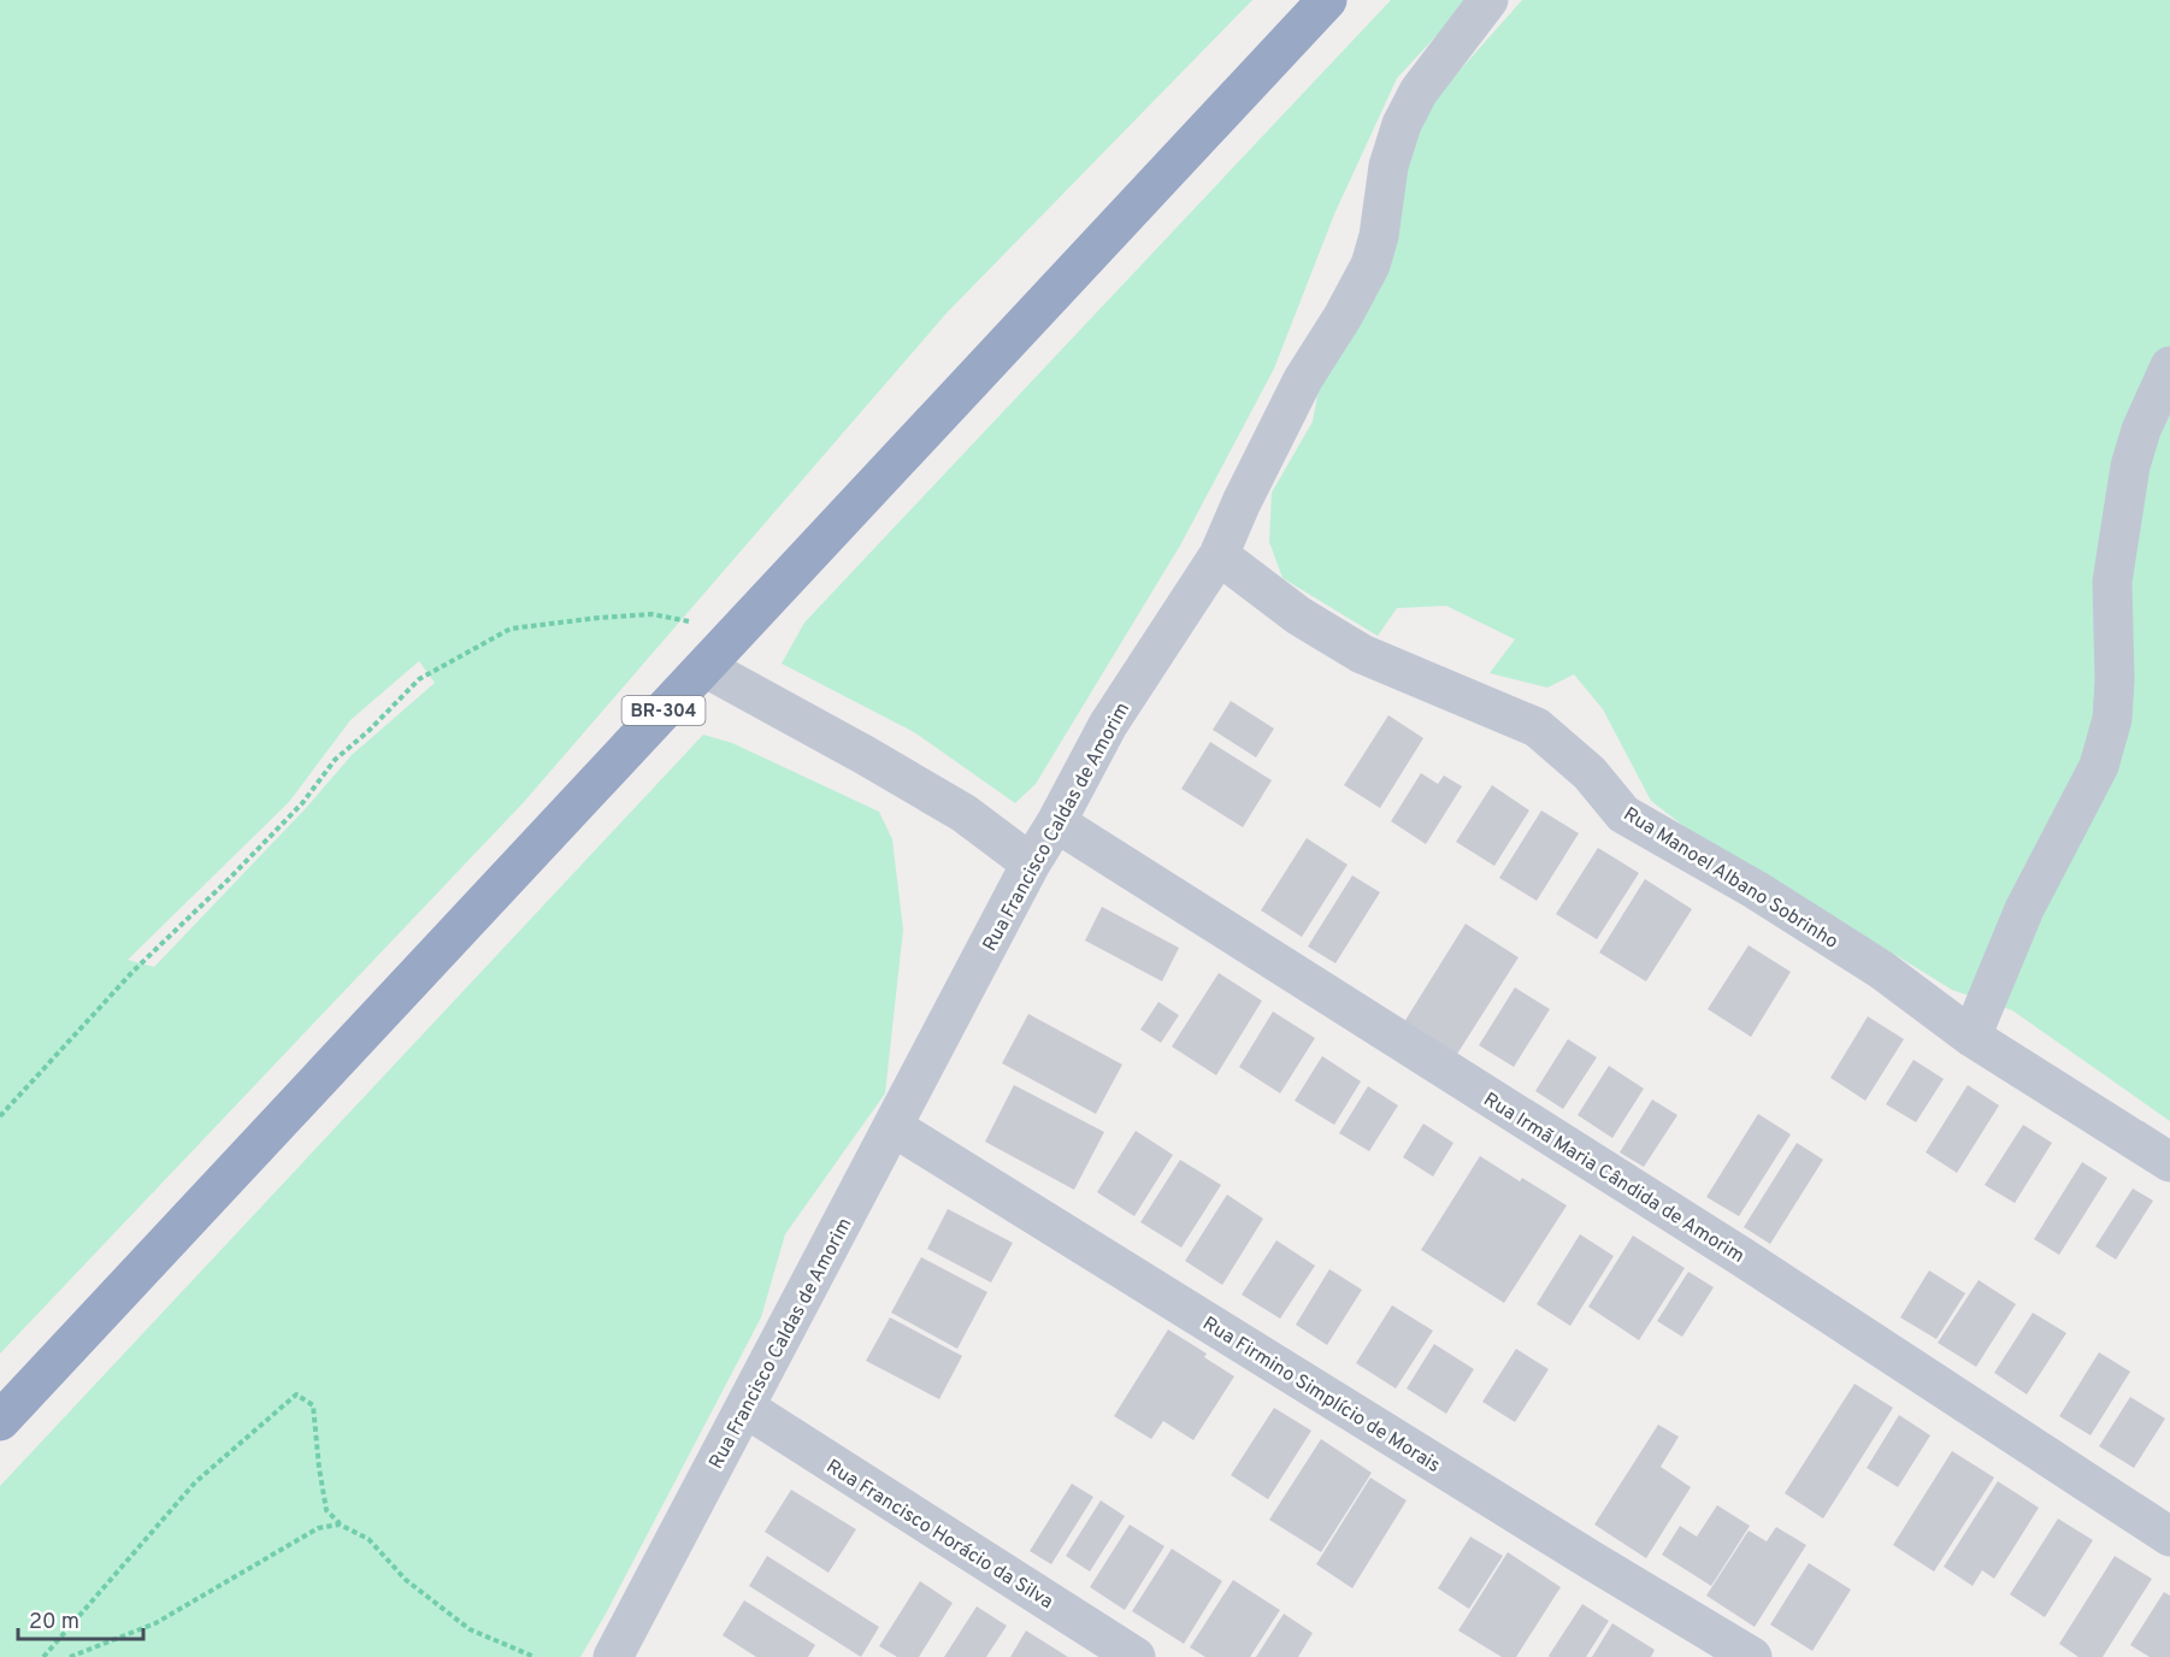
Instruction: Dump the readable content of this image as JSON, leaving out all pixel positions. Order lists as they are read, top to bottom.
{
  "streets": {
    "highway": ["BR-304"],
    "street": [
      "Rua Francisco Caldas de Amorim",
      "Rua Manoel Albano Sobrinho",
      "Rua Irmã Maria Cândida de Amorim",
      "Rua Firmino Simplício de Morais",
      "Rua Francisco Horácio da Silva"
    ]
  },
  "crossings": [
    ["Rua Francisco Caldas de Amorim", "Rua Manoel Albano Sobrinho"],
    ["Rua Francisco Caldas de Amorim", "Rua Irmã Maria Cândida de Amorim"],
    ["Rua Francisco Caldas de Amorim", "Rua Firmino Simplício de Morais"],
    ["Rua Francisco Caldas de Amorim", "Rua Francisco Horácio da Silva"]
  ],
  "scale_bar": "20 m"
}
